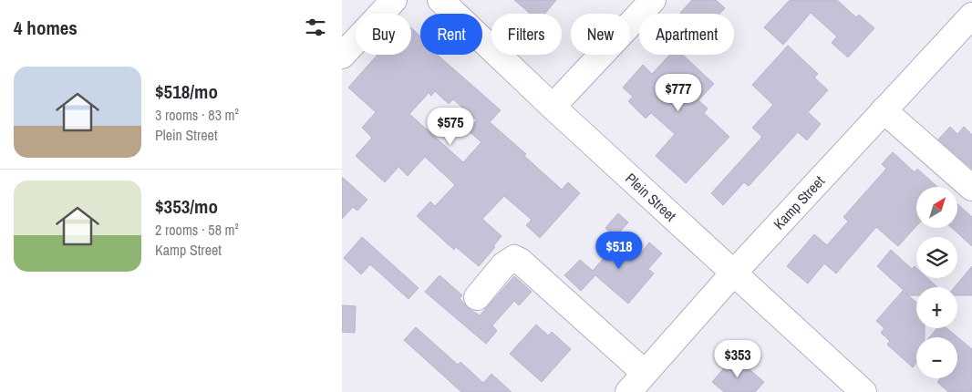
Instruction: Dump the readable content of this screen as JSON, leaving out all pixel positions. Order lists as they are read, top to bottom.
{
  "streets": {
    "street": ["Plein Street", "Kamp Street"]
  },
  "crossings": [
    ["Plein Street", "Kamp Street"]
  ],
  "north": "top right",
  "page": {
    "heading": "4 homes",
    "chip": [
      "Buy",
      "Rent",
      "Filters",
      "New",
      "Apartment"
    ],
    "list": [
      {
        "name": "$518/mo",
        "note": "3 rooms · 83 m² · Plein Street"
      },
      {
        "name": "$353/mo",
        "note": "2 rooms · 58 m² · Kamp Street"
      }
    ],
    "price": [
      "$777",
      "$575",
      "$518",
      "$353"
    ],
    "map_buttons": ["+", "−"]
  }
}
